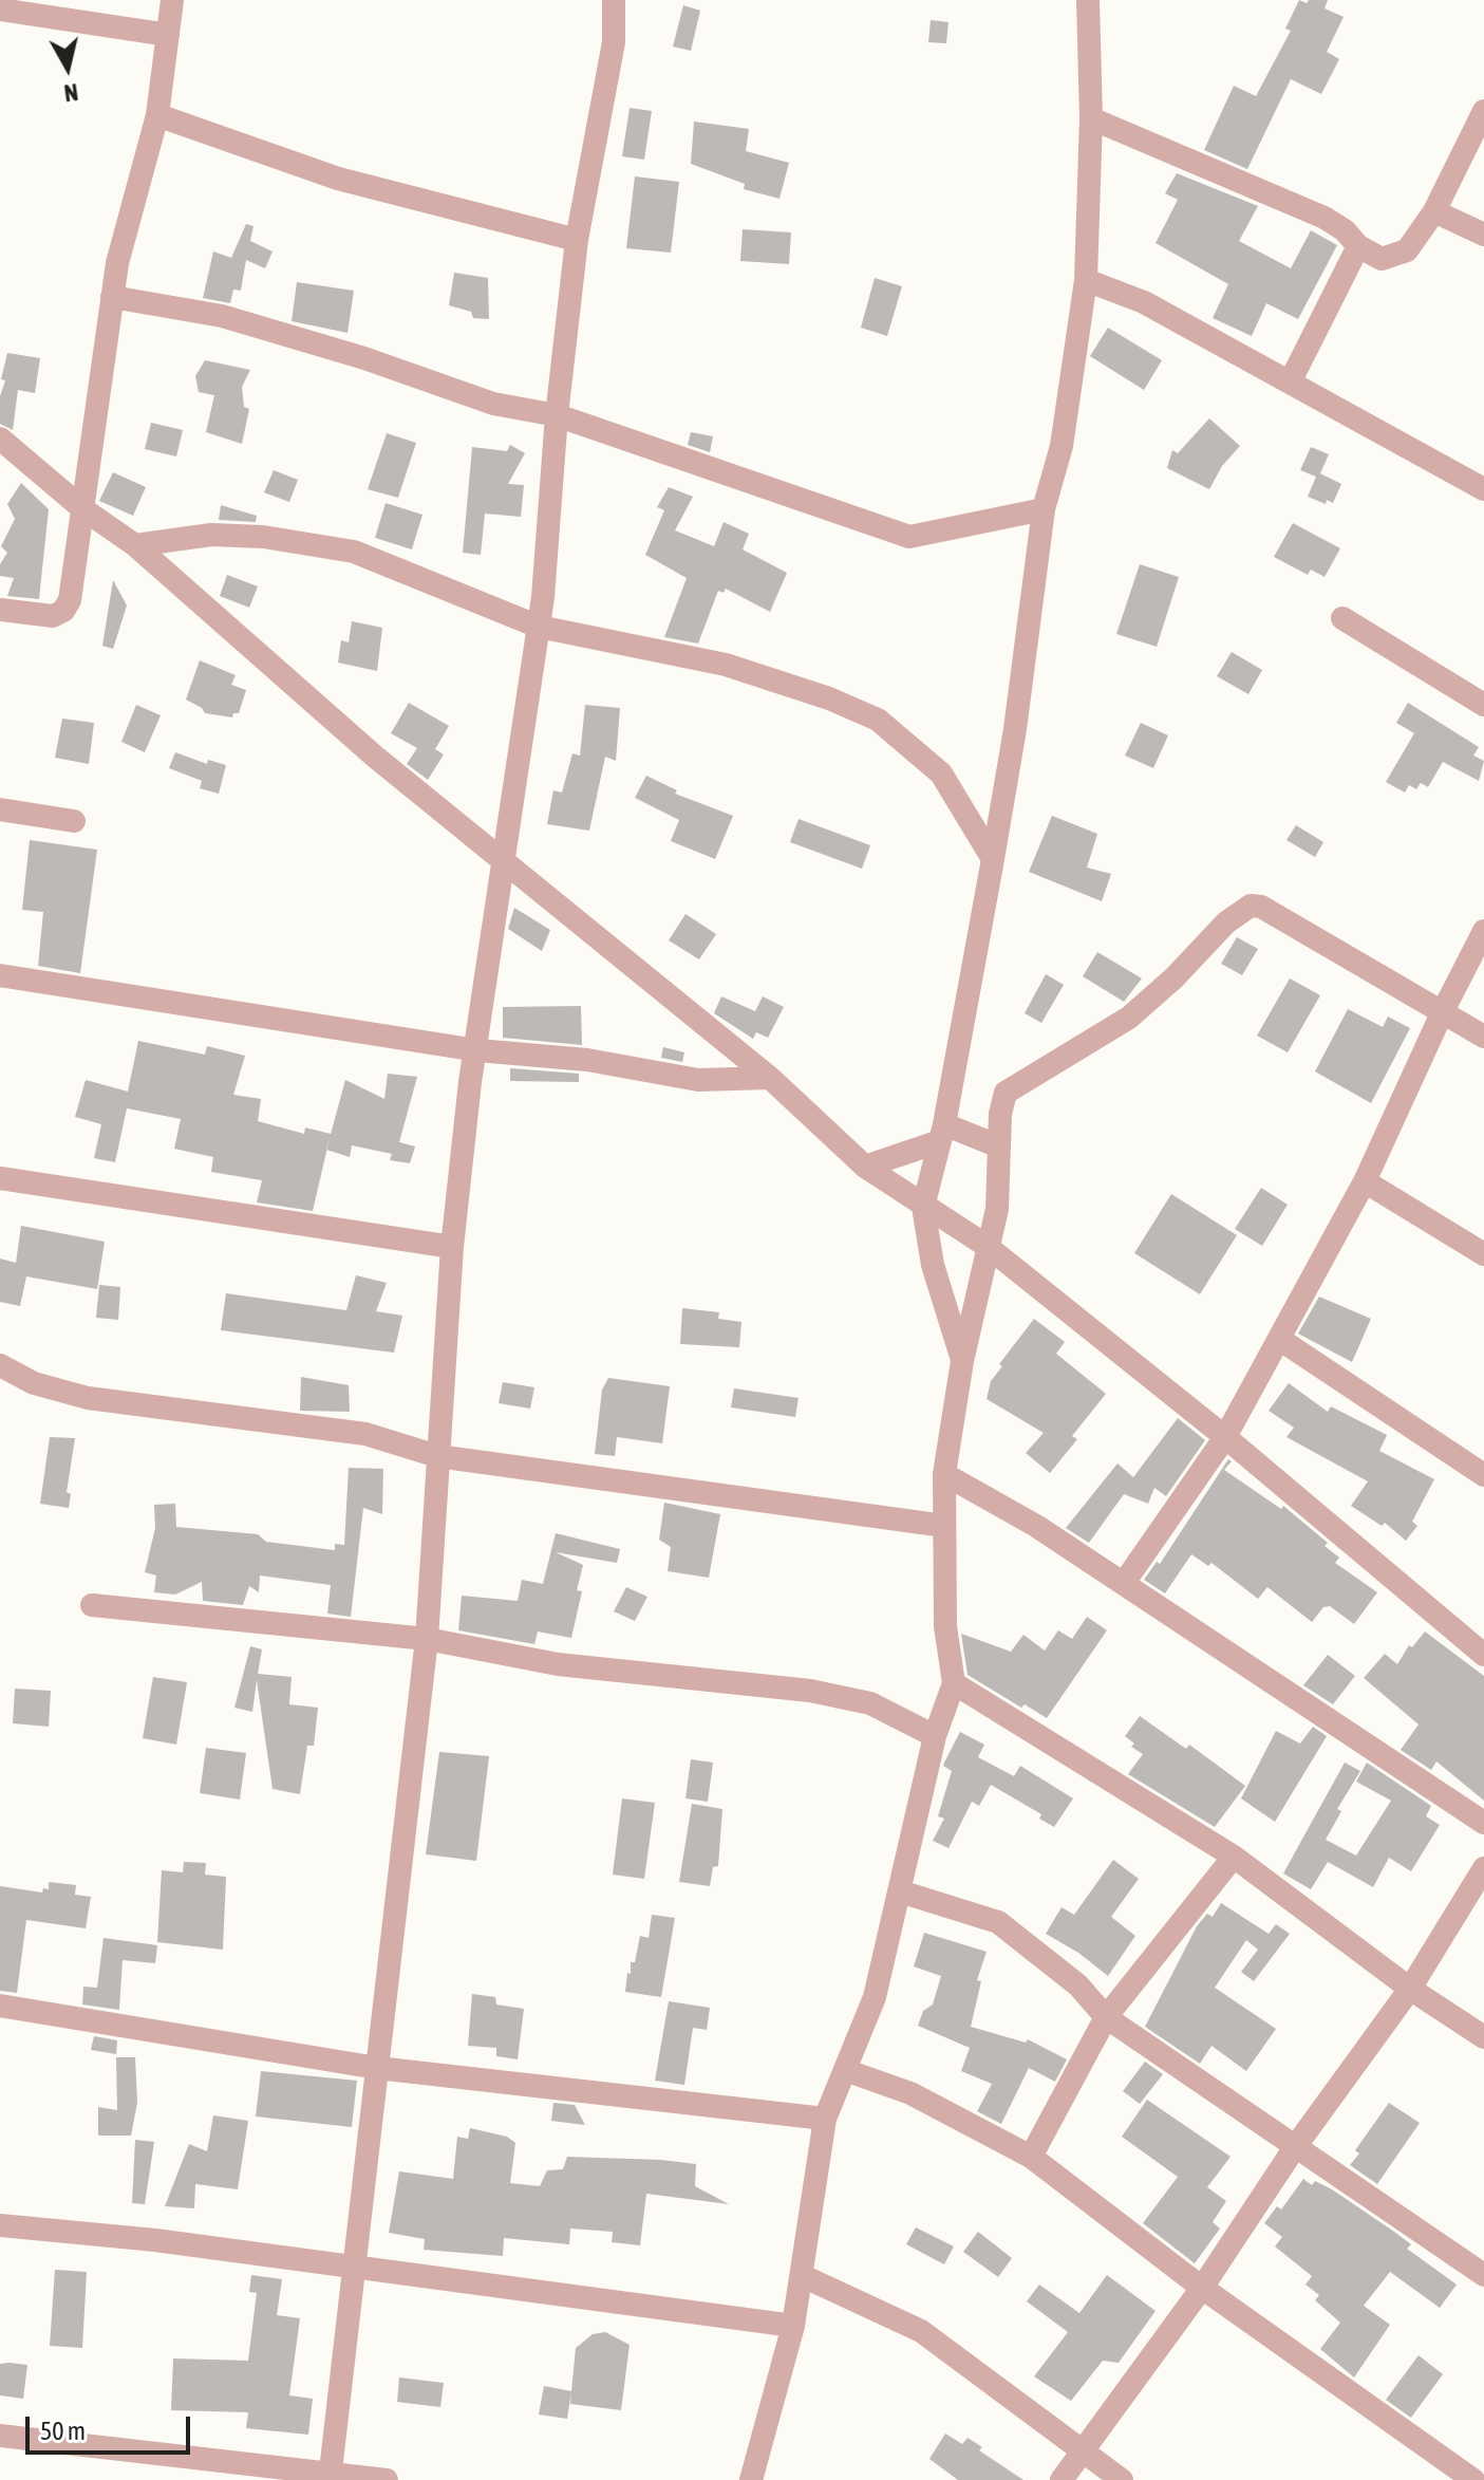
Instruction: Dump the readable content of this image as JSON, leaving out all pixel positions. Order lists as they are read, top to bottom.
{
  "scale_bar": "50 m",
  "north": "bottom"
}
